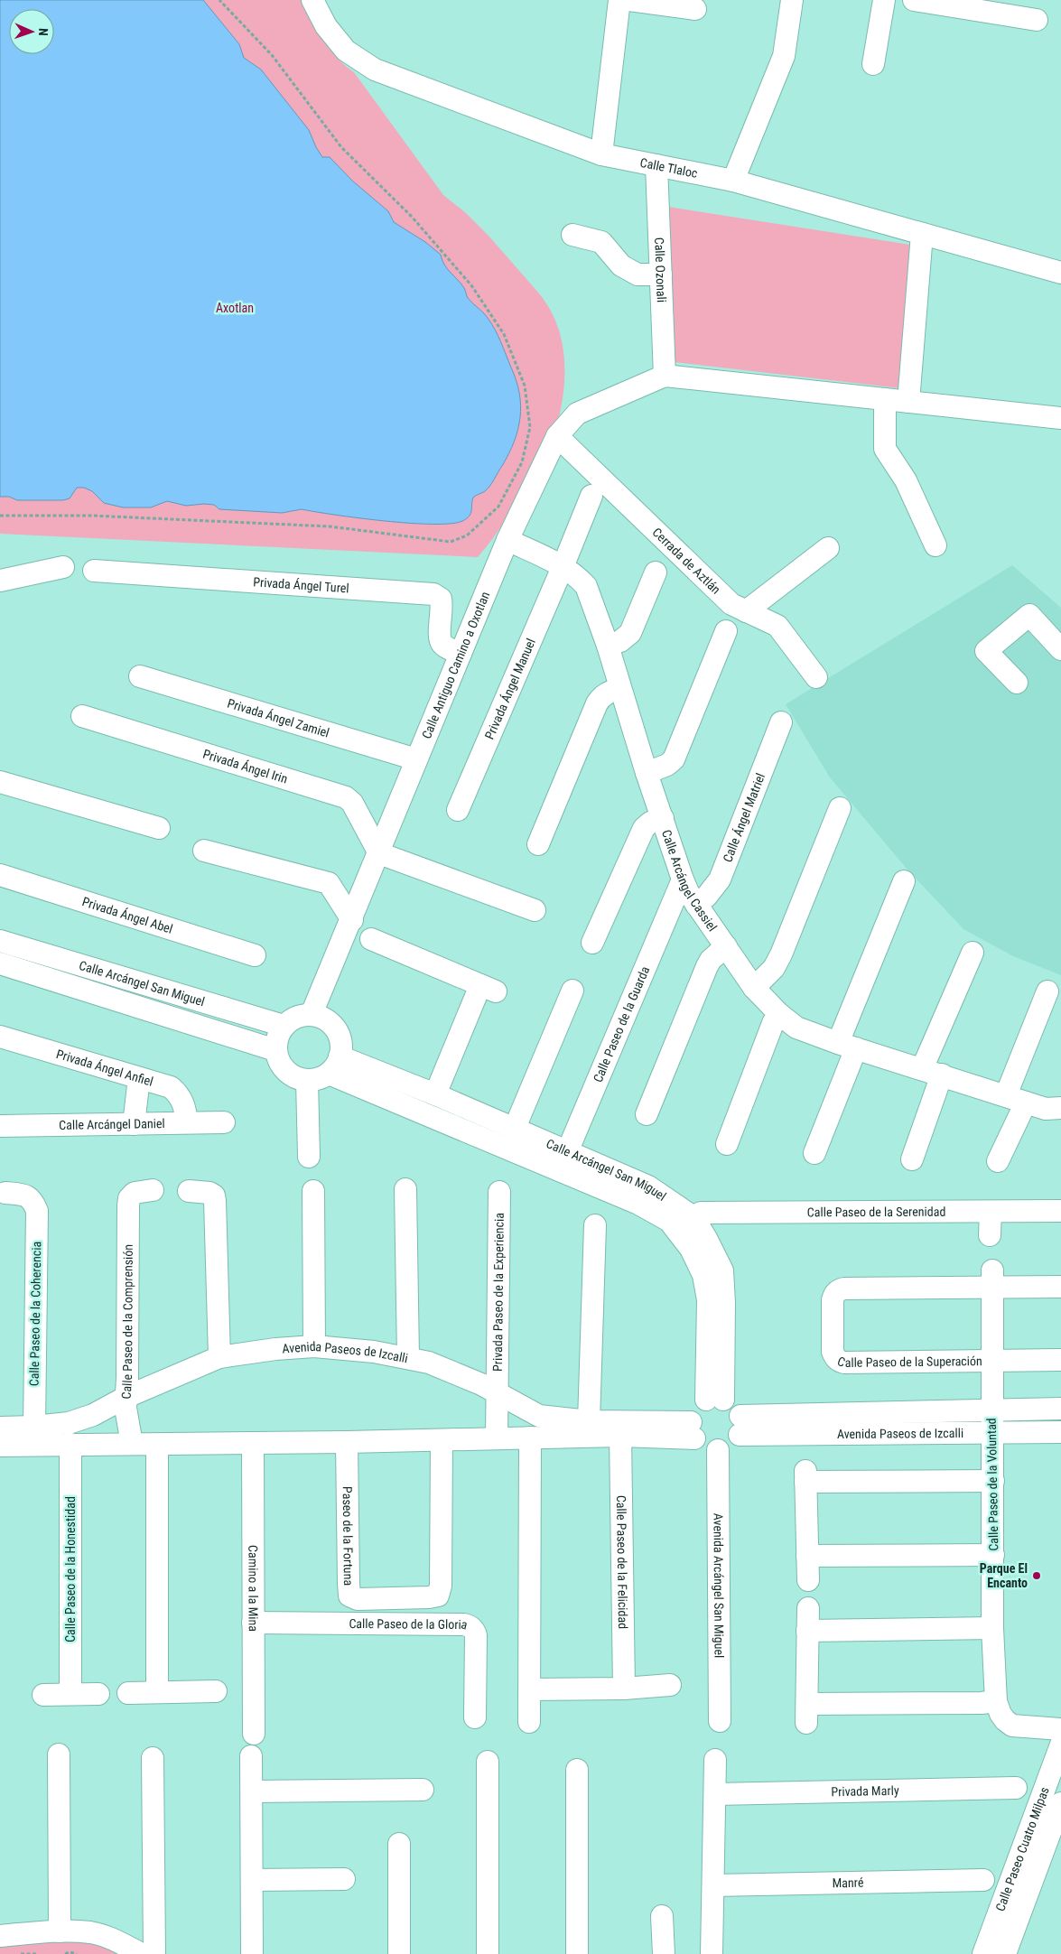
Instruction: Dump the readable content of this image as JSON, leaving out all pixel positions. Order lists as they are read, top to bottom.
{
  "streets": {
    "street": [
      "Calle Tlaloc",
      "Calle Ozonali",
      "Cerrada de Aztlán",
      "Privada Ángel Turel",
      "Calle Antiguo Camino a Oxotlan",
      "Privada Ángel Manuel",
      "Privada Ángel Zamiel",
      "Privada Ángel Irin",
      "Calle Ángel Matriel",
      "Calle Arcángel Cassiel",
      "Privada Ángel Abel",
      "Calle Arcángel San Miguel",
      "Calle Paseo de la Guarda",
      "Privada Ángel Anfiel",
      "Calle Arcángel Daniel",
      "Calle Paseo de la Serenidad",
      "Privada Paseo de la Experiencia",
      "Calle Paseo de la Coherencia",
      "Calle Paseo de la Comprensión",
      "Avenida Paseos de Izcalli",
      "Calle Paseo de la Superación",
      "Calle Paseo de la Voluntad",
      "Paseo de la Fortuna",
      "Calle Paseo de la Felicidad",
      "Calle Paseo de la Honestidad",
      "Avenida Arcángel San Miguel",
      "Camino a la Mina",
      "Calle Paseo de la Gloria",
      "Privada Marly",
      "Calle Paseo Cuatro Milpas",
      "Manré"
    ]
  },
  "crossings": [
    ["Calle Tlaloc", "Calle Ozonali"],
    ["Calle Ozonali", "Calle Antiguo Camino a Oxotlan"],
    ["Cerrada de Aztlán", "Calle Antiguo Camino a Oxotlan"],
    ["Privada Ángel Turel", "Calle Antiguo Camino a Oxotlan"],
    ["Calle Antiguo Camino a Oxotlan", "Privada Ángel Zamiel"],
    ["Calle Antiguo Camino a Oxotlan", "Privada Ángel Irin"],
    ["Calle Antiguo Camino a Oxotlan", "Calle Arcángel Cassiel"],
    ["Calle Antiguo Camino a Oxotlan", "Calle Arcángel San Miguel"],
    ["Privada Ángel Manuel", "Calle Arcángel Cassiel"],
    ["Calle Ángel Matriel", "Calle Arcángel Cassiel"],
    ["Calle Arcángel Cassiel", "Calle Paseo de la Guarda"],
    ["Calle Arcángel San Miguel", "Calle Paseo de la Guarda"],
    ["Calle Arcángel San Miguel", "Calle Paseo de la Serenidad"],
    ["Calle Arcángel San Miguel", "Avenida Paseos de Izcalli"],
    ["Calle Arcángel San Miguel", "Avenida Arcángel San Miguel"],
    ["Privada Ángel Anfiel", "Calle Arcángel Daniel"],
    ["Privada Paseo de la Experiencia", "Avenida Paseos de Izcalli"],
    ["Calle Paseo de la Coherencia", "Avenida Paseos de Izcalli"],
    ["Calle Paseo de la Comprensión", "Avenida Paseos de Izcalli"],
    ["Avenida Paseos de Izcalli", "Calle Paseo de la Voluntad"],
    ["Avenida Paseos de Izcalli", "Avenida Arcángel San Miguel"],
    ["Calle Paseo de la Superación", "Calle Paseo de la Voluntad"],
    ["Camino a la Mina", "Calle Paseo de la Gloria"]
  ],
  "parks": ["Axotlan"],
  "places": ["Parque El Encanto"],
  "north": "right"
}
